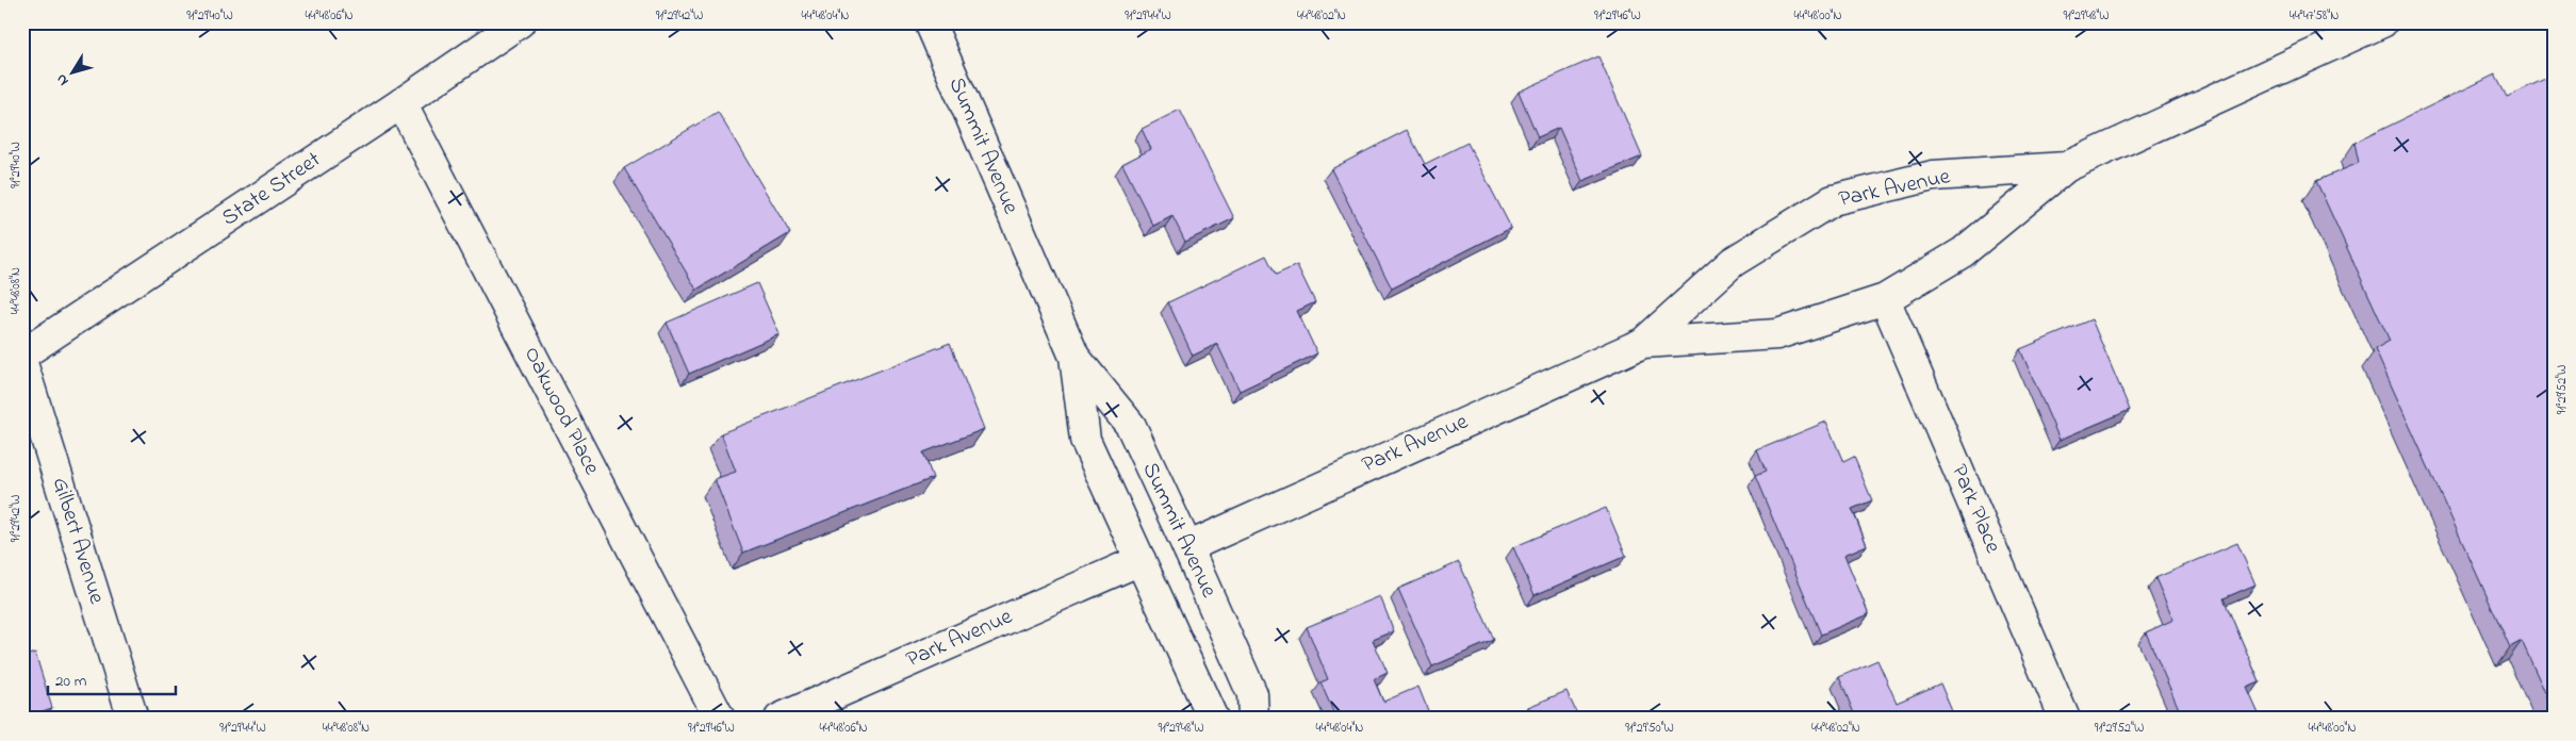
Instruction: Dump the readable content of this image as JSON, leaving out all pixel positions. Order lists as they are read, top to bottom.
{
  "streets": {
    "street": [
      "Summit Avenue",
      "Park Avenue",
      "State Street",
      "Oakwood Place",
      "Park Place",
      "Gilbert Avenue"
    ]
  },
  "crossings": [
    ["Summit Avenue", "Park Avenue"],
    ["Park Avenue", "Park Place"],
    ["State Street", "Oakwood Place"]
  ],
  "scale_bar": "20 m",
  "north": "bottom left",
  "coordinates": [
    "91°29'40\"W",
    "44°48'06\"N",
    "91°29'42\"W",
    "44°48'04\"N",
    "91°29'44\"W",
    "44°48'02\"N",
    "91°29'46\"W",
    "44°48'00\"N",
    "91°29'48\"W",
    "44°47'58\"N",
    "44°48'08\"N",
    "91°29'52\"W",
    "91°29'50\"W"
  ]
}
